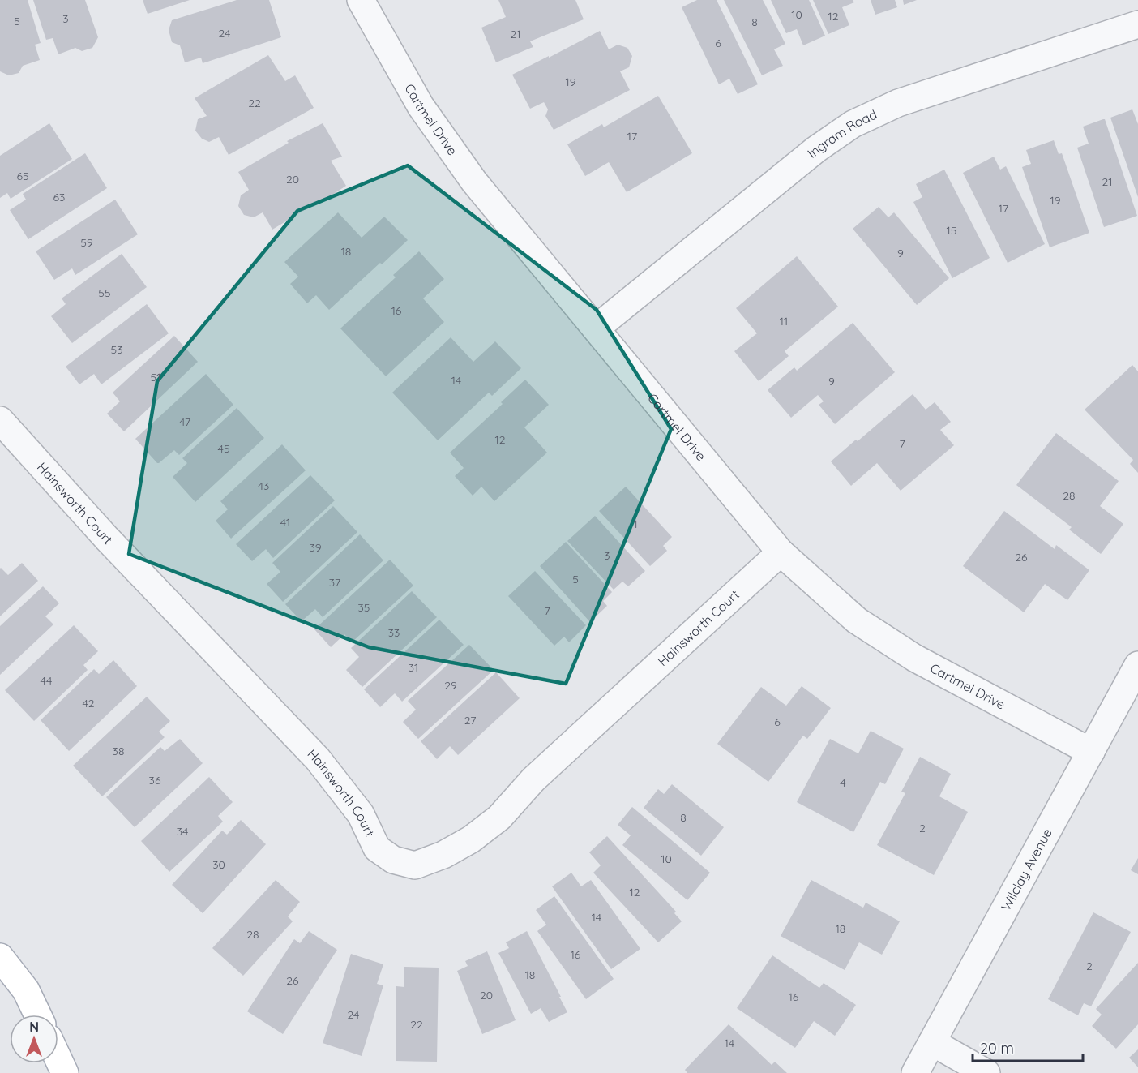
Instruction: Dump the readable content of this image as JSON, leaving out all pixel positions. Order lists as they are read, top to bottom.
{
  "streets": {
    "street": [
      "Cartmel Drive",
      "Ingram Road",
      "Hainsworth Court",
      "Wilclay Avenue"
    ]
  },
  "crossings": [
    ["Cartmel Drive", "Ingram Road"],
    ["Cartmel Drive", "Hainsworth Court"],
    ["Cartmel Drive", "Wilclay Avenue"]
  ],
  "house_numbers": [
    "10",
    "12",
    "3",
    "5",
    "8",
    "24",
    "21",
    "6",
    "19",
    "22",
    "17",
    "65",
    "20",
    "21",
    "63",
    "19",
    "17",
    "15",
    "59",
    "18",
    "9",
    "55",
    "16",
    "11",
    "53",
    "51",
    "14",
    "9",
    "47",
    "12",
    "7",
    "45",
    "43",
    "28",
    "41",
    "1",
    "39",
    "3",
    "26",
    "5",
    "37",
    "35",
    "7",
    "33",
    "31",
    "44",
    "29",
    "42",
    "27",
    "6",
    "38",
    "36",
    "4",
    "8",
    "2",
    "34",
    "10",
    "30",
    "12",
    "14",
    "18",
    "28",
    "16",
    "2",
    "18",
    "26",
    "20",
    "16",
    "24",
    "22",
    "14"
  ],
  "scale_bar": "20 m",
  "north": "top"
}
